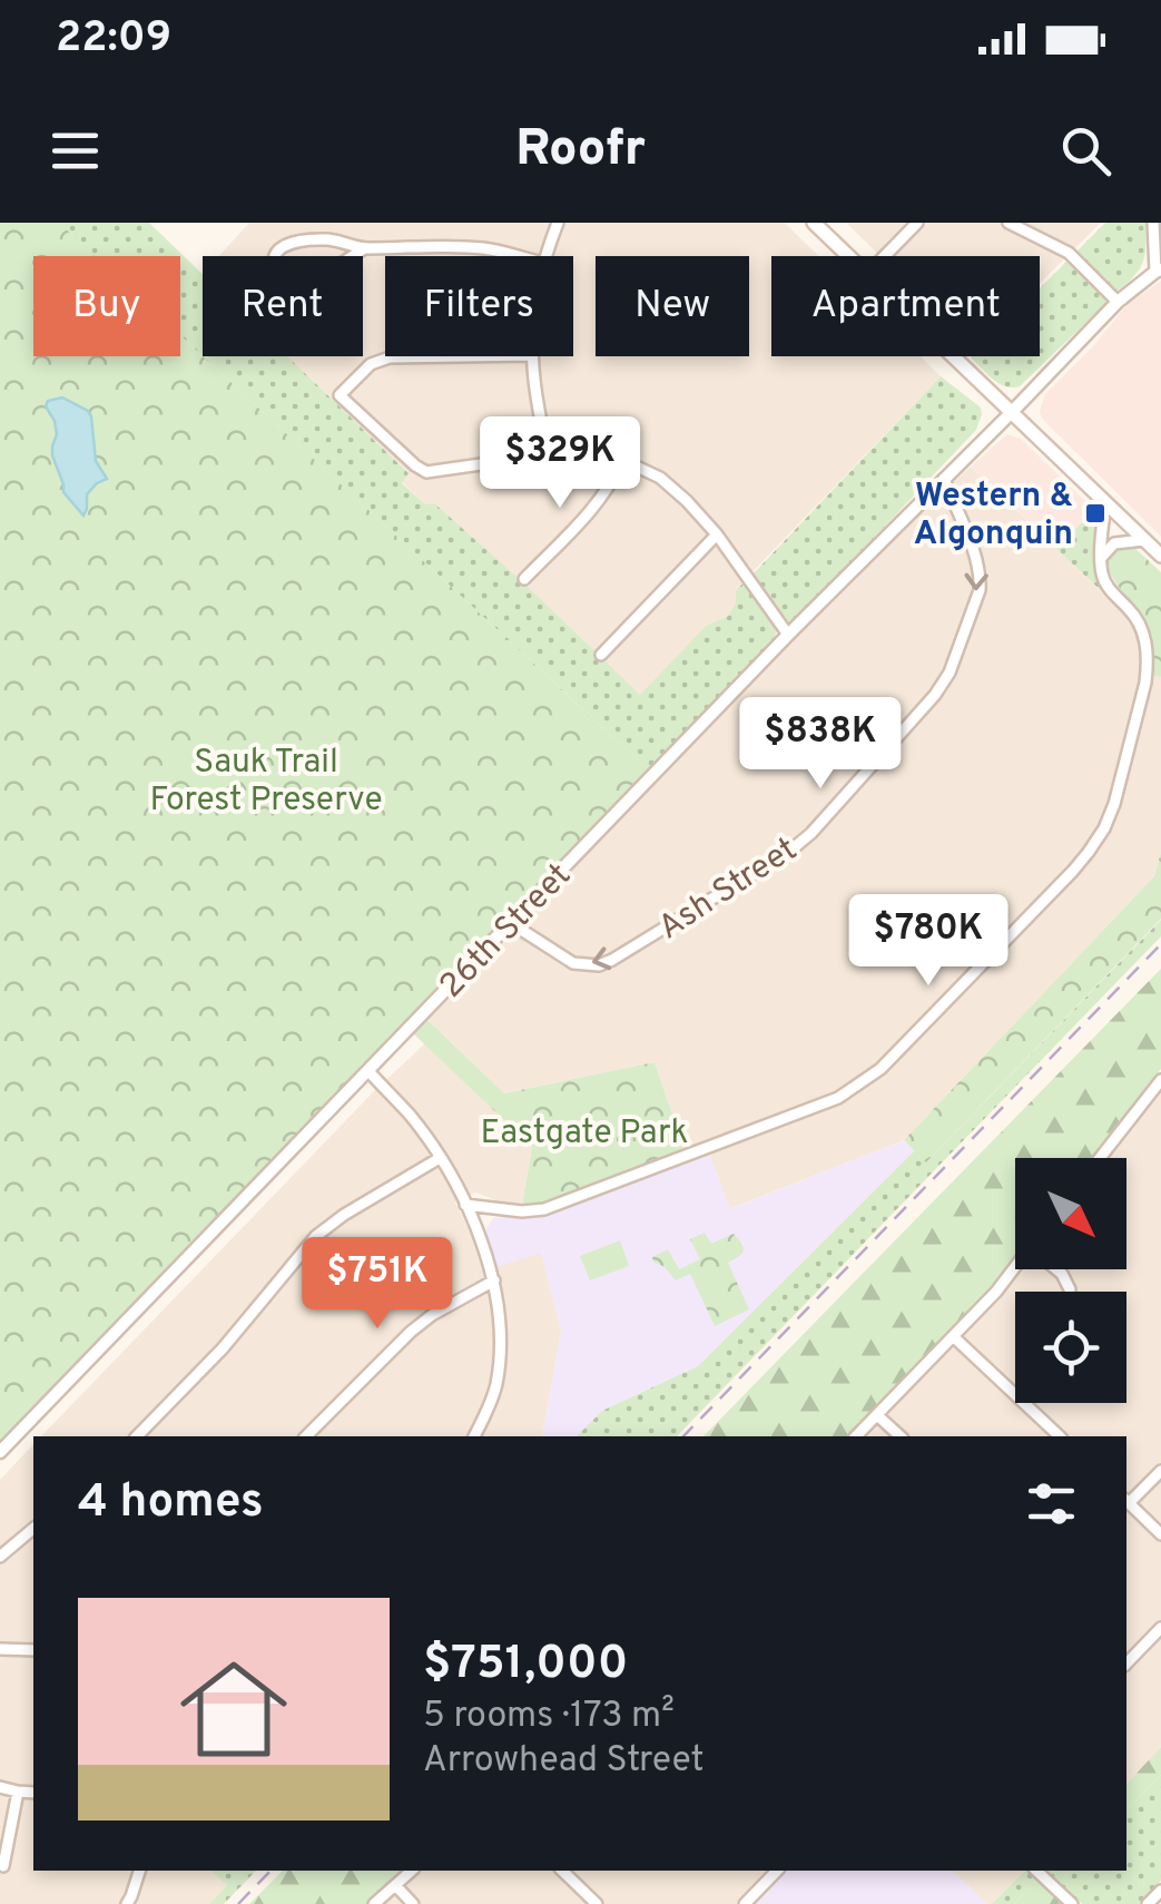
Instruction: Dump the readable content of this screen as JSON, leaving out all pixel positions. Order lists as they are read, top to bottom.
{
  "streets": {
    "street": ["Ash Street", "26th Street"]
  },
  "crossings": [
    ["Ash Street", "26th Street"]
  ],
  "one_way": ["Ash Street"],
  "parks": ["Sauk Trail Forest Preserve", "Eastgate Park"],
  "places": {
    "transit": ["Western & Algonquin"]
  },
  "north": "bottom right",
  "page": {
    "status": "22:09",
    "header": "Roofr",
    "chip": [
      "Buy",
      "Rent",
      "Filters",
      "New",
      "Apartment"
    ],
    "price": [
      "$329K",
      "$838K",
      "$780K",
      "$751K"
    ],
    "heading": "4 homes",
    "list": [
      {
        "name": "$751,000",
        "note": "5 rooms · 173 m² · Arrowhead Street"
      }
    ]
  }
}
